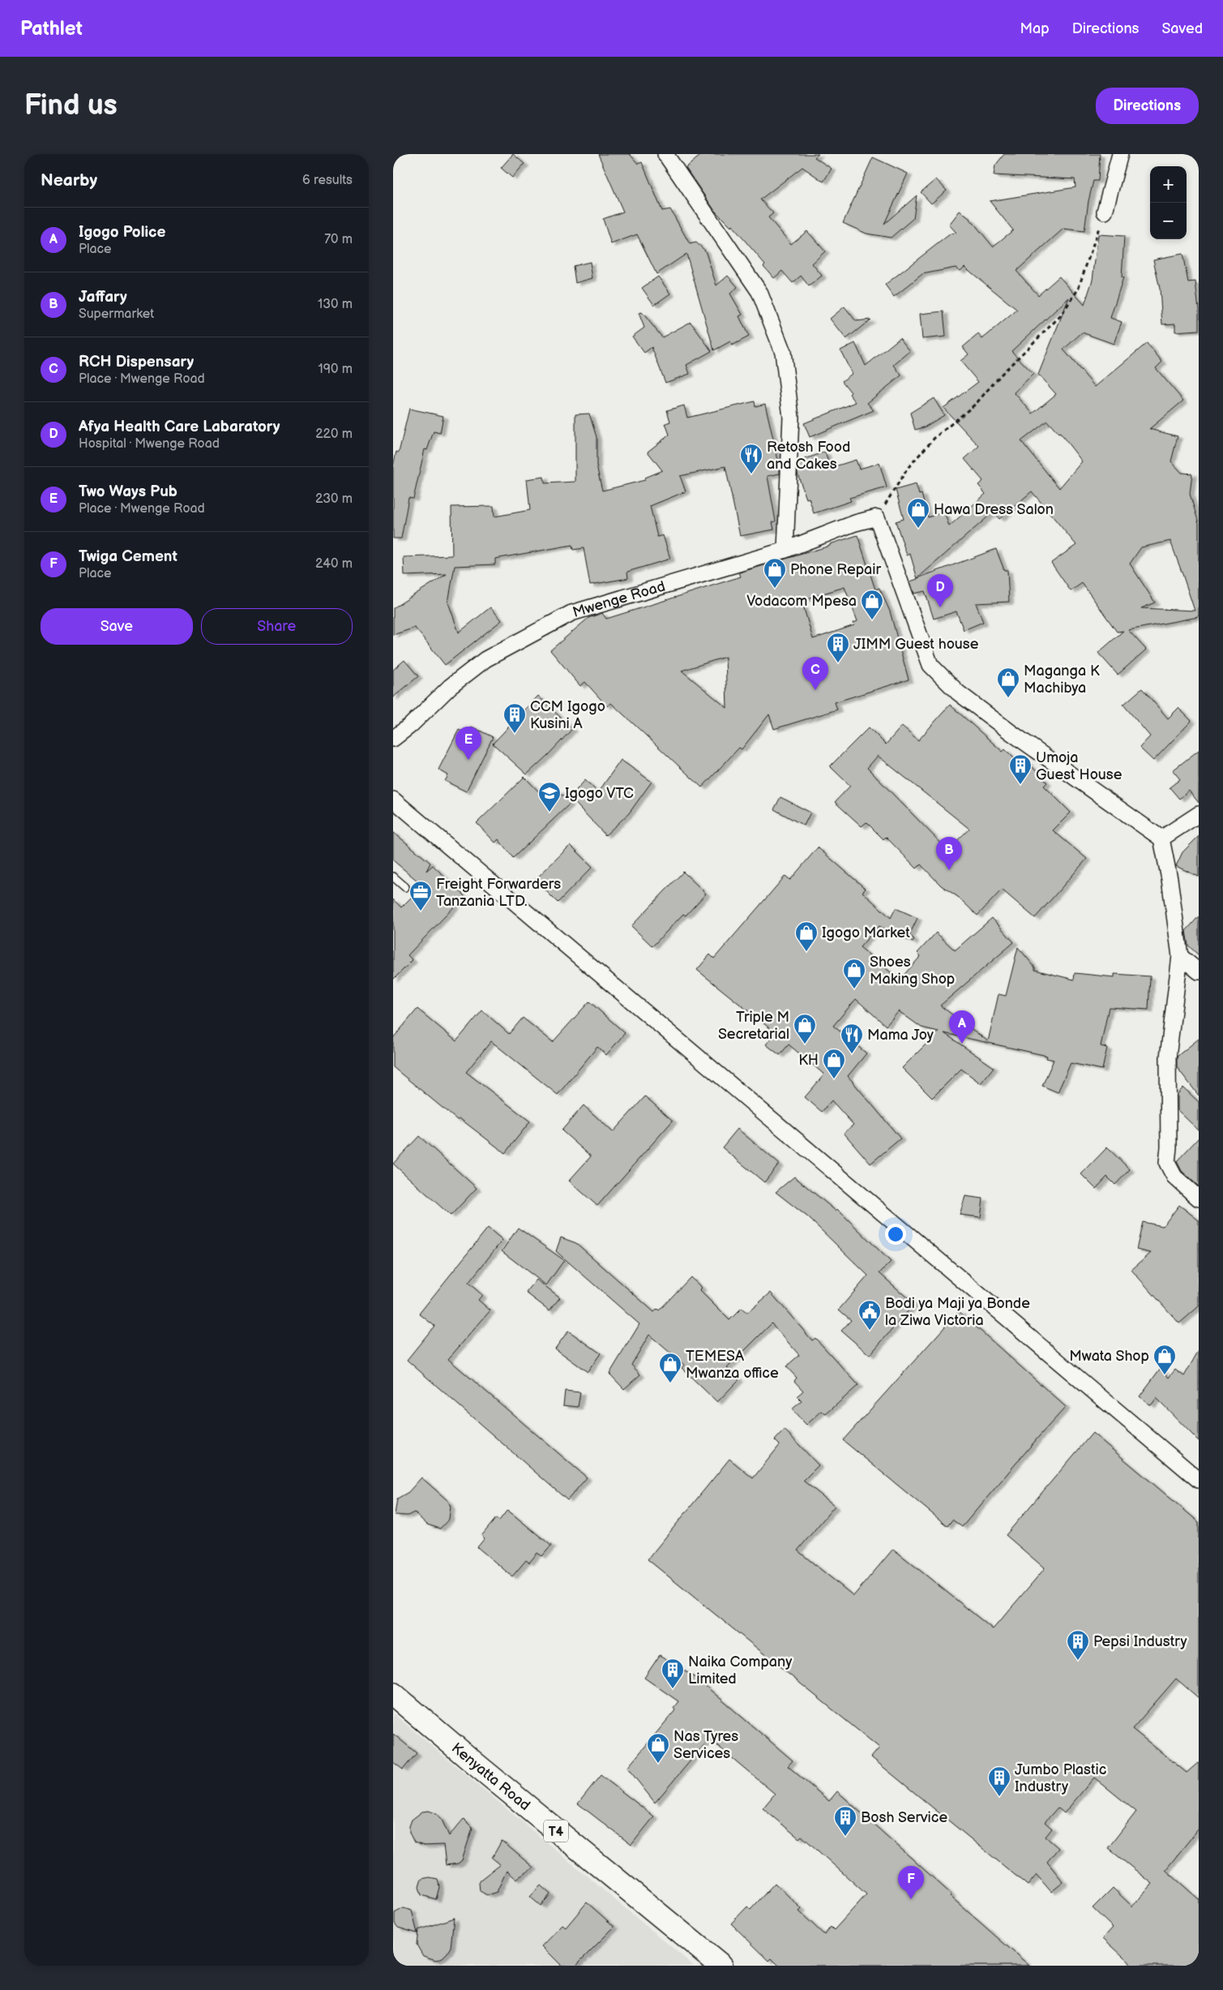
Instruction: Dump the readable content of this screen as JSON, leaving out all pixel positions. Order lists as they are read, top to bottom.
{
  "streets": {
    "highway": ["Kenyatta Road", "T4"],
    "street": ["Mwenge Road"]
  },
  "places": {
    "restaurant": ["Retosh Food and Cakes", "Mama Joy"],
    "shop": [
      "Hawa Dress Salon",
      "Phone Repair",
      "Vodacom Mpesa",
      "Maganga K Machibya",
      "Igogo Market",
      "Shoes Making Shop",
      "Triple M Secretarial",
      "KH",
      "Mwata Shop",
      "TEMESA Mwanza office",
      "Nas Tyres Services"
    ],
    "building": [
      "JIMM Guest house",
      "CCM Igogo Kusini A",
      "Umoja Guest House",
      "Pepsi Industry",
      "Naika Company Limited",
      "Jumbo Plastic Industry",
      "Bosh Service"
    ],
    "school or university": ["Igogo VTC"],
    "office": ["Freight Forwarders Tanzania LTD."],
    "public building": ["Bodi ya Maji ya Bonde la Ziwa Victoria"]
  },
  "page": {
    "header": "Pathlet",
    "nav": ["Map", "Directions", "Saved"],
    "buttons": [
      "Directions",
      ["Save", "Share"]
    ],
    "title": "Find us",
    "heading": ["Nearby", "6 results"],
    "map_buttons": ["+", "−"],
    "list": [
      {
        "mark": "A",
        "name": "Igogo Police",
        "note": "Place",
        "value": "70 m"
      },
      {
        "mark": "B",
        "name": "Jaffary",
        "note": "Supermarket",
        "value": "130 m"
      },
      {
        "mark": "C",
        "name": "RCH Dispensary",
        "note": "Place · Mwenge Road",
        "value": "190 m"
      },
      {
        "mark": "D",
        "name": "Afya Health Care Labaratory",
        "note": "Hospital · Mwenge Road",
        "value": "220 m"
      },
      {
        "mark": "E",
        "name": "Two Ways Pub",
        "note": "Place · Mwenge Road",
        "value": "230 m"
      },
      {
        "mark": "F",
        "name": "Twiga Cement",
        "note": "Place",
        "value": "240 m"
      }
    ],
    "pins": [
      "D",
      "C",
      "E",
      "B",
      "A",
      "F"
    ]
  }
}
